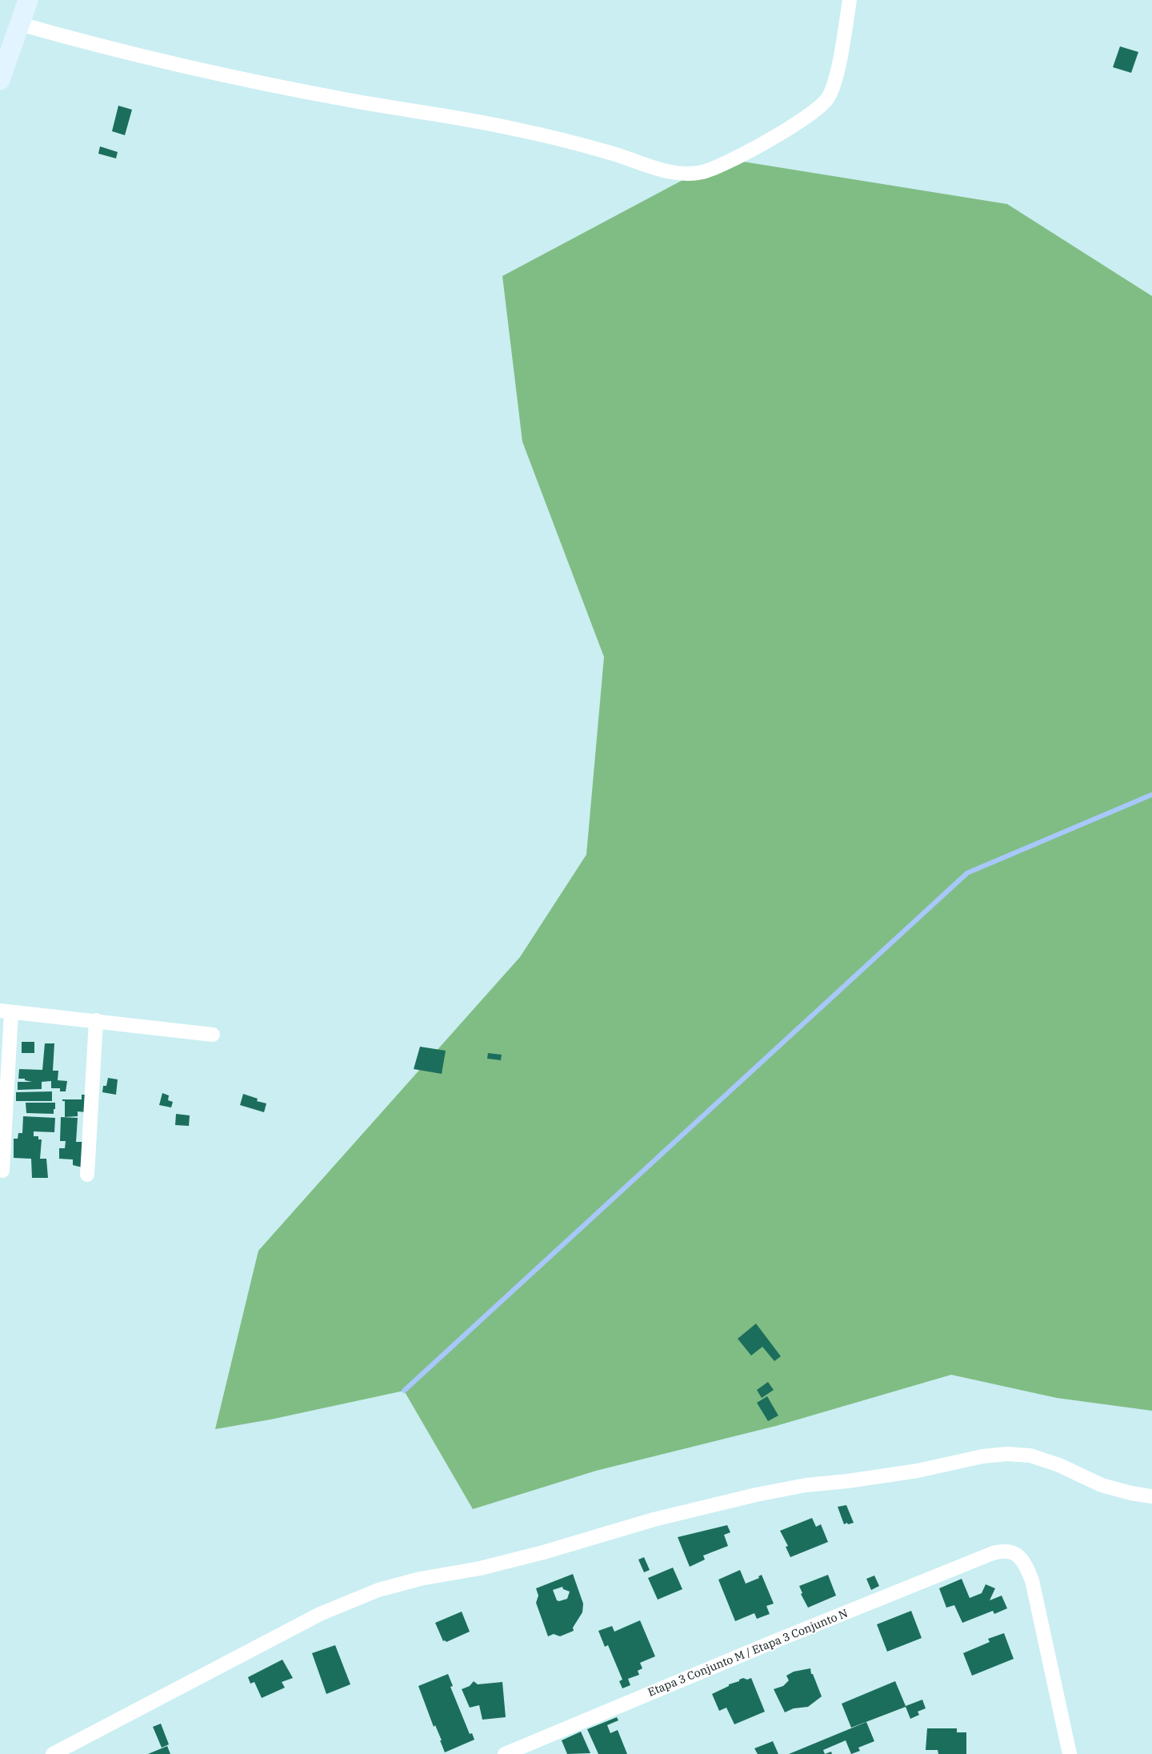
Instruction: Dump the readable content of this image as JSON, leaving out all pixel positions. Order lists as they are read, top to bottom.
{
  "streets": {
    "street": ["Etapa 3 Conjunto M / Etapa 3 Conjunto N"]
  }
}
